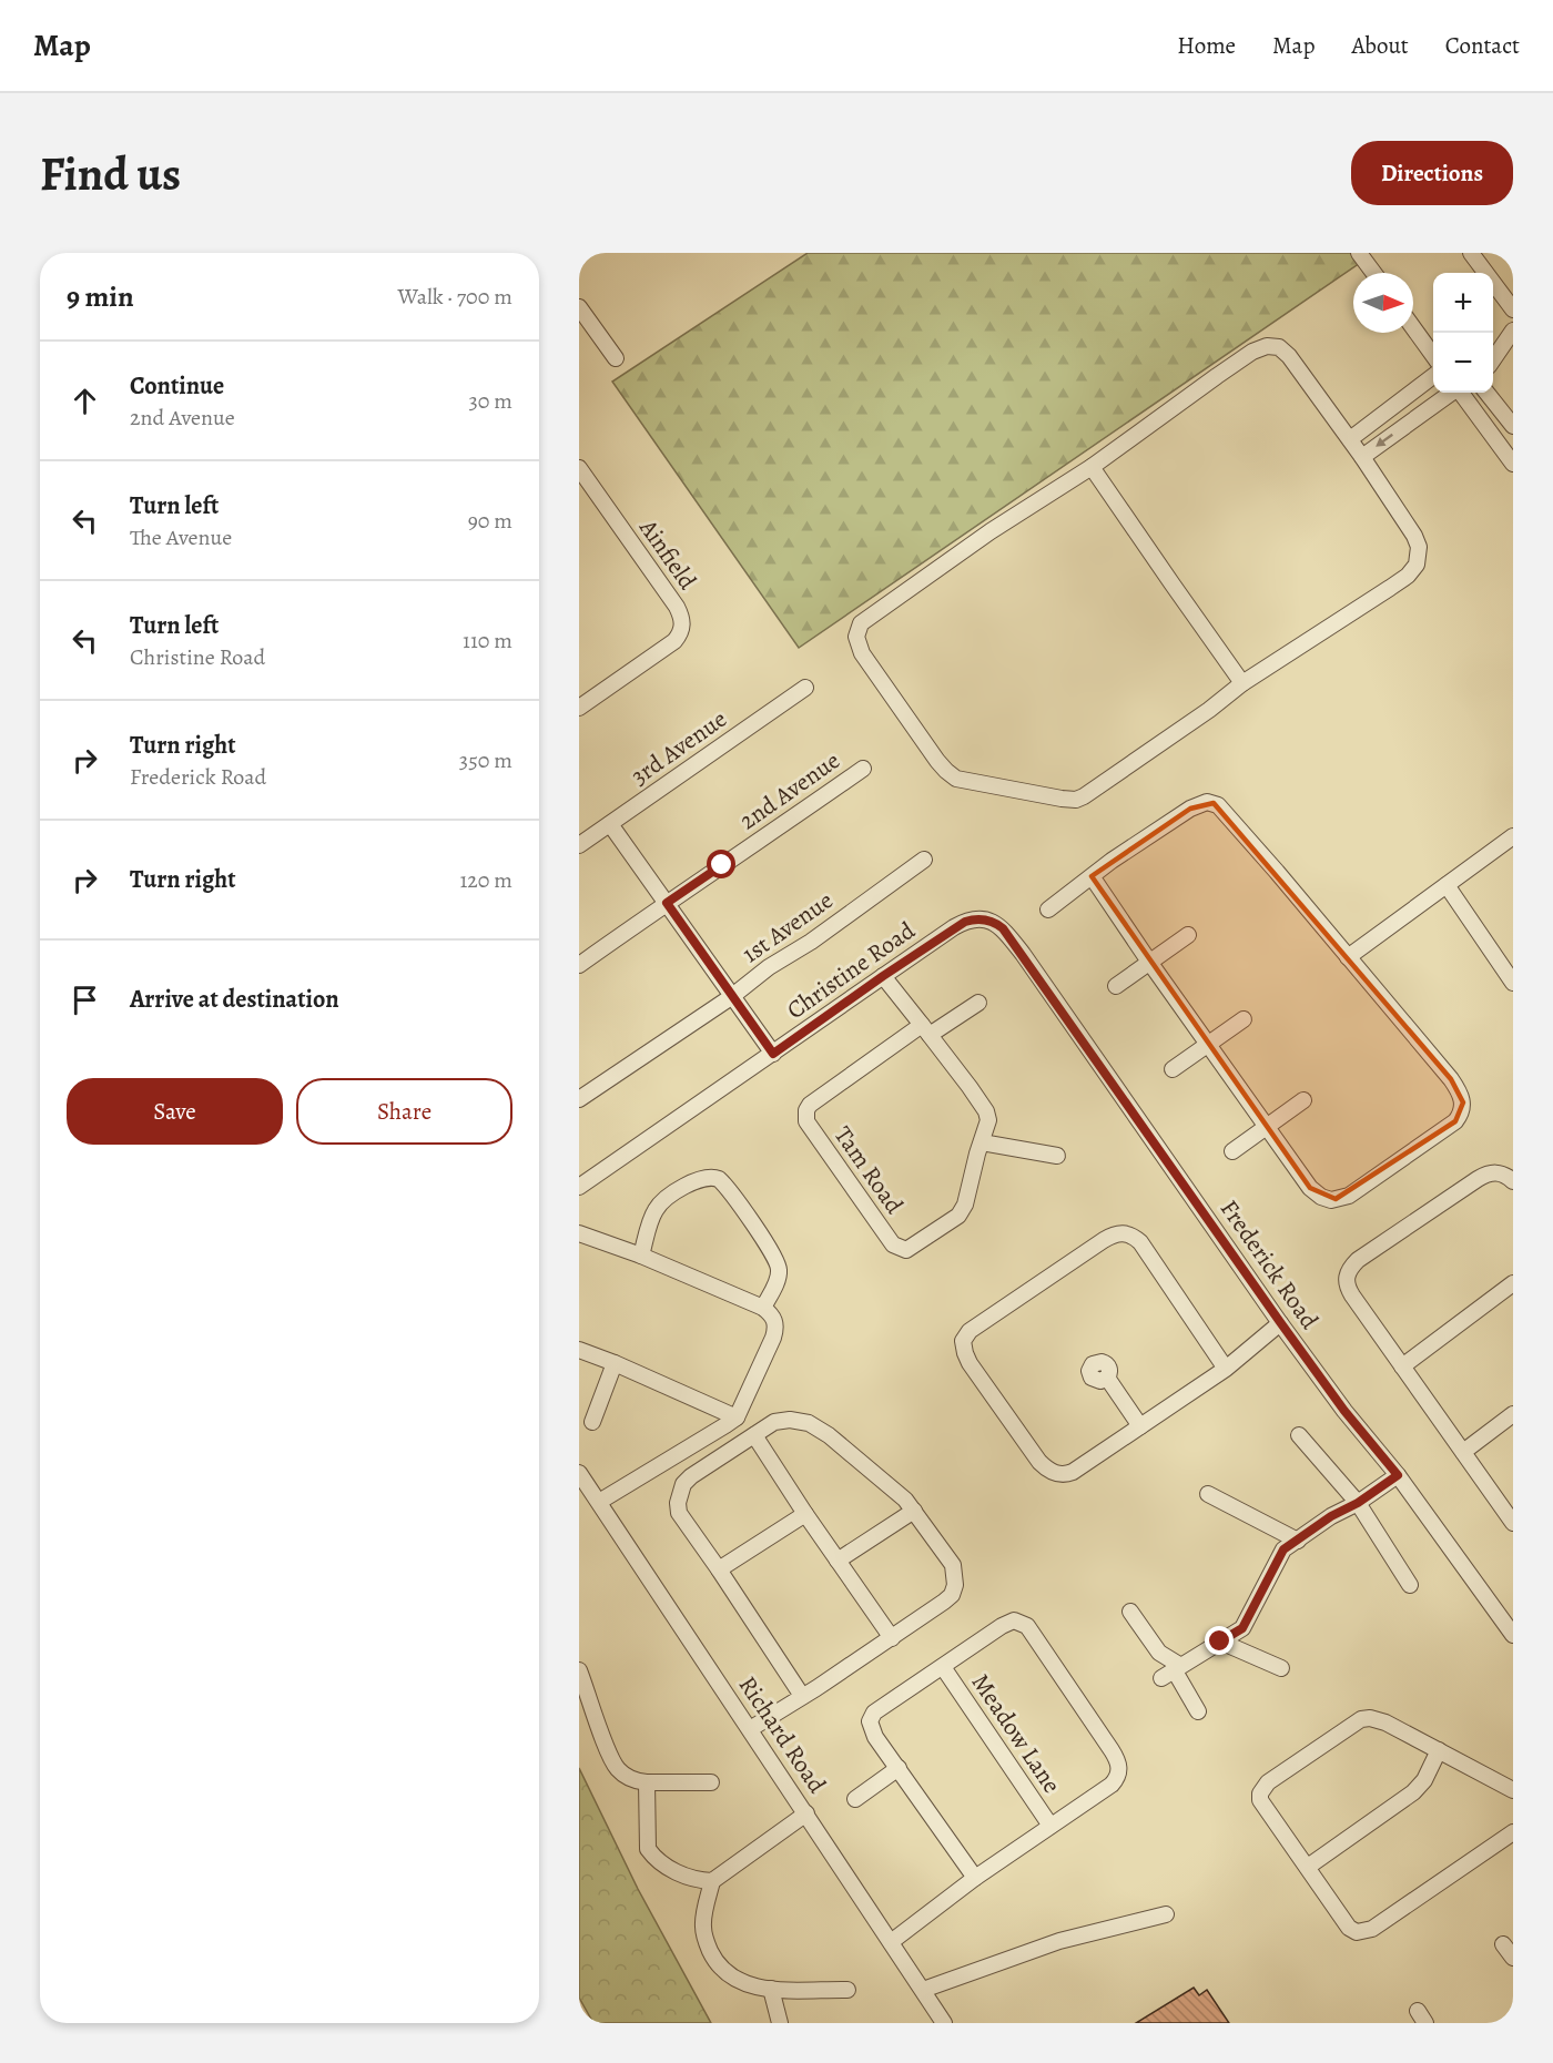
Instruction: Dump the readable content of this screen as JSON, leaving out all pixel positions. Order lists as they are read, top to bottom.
{
  "streets": {
    "street": [
      "Ainfield",
      "3rd Avenue",
      "2nd Avenue",
      "1st Avenue",
      "Christine Road",
      "Tam Road",
      "Frederick Road",
      "Meadow Lane",
      "Richard Road"
    ]
  },
  "crossings": [
    ["Christine Road", "Tam Road"],
    ["Christine Road", "Frederick Road"]
  ],
  "north": "right",
  "page": {
    "header": "Map",
    "nav": [
      "Home",
      "Map",
      "About",
      "Contact"
    ],
    "buttons": [
      "Directions",
      ["Save", "Share"]
    ],
    "title": "Find us",
    "heading": ["9 min", "Walk · 700 m"],
    "map_buttons": ["+", "−"],
    "list": [
      ["Continue", "2nd Avenue", "30 m"],
      ["Turn left", "The Avenue", "90 m"],
      ["Turn left", "Christine Road", "110 m"],
      ["Turn right", "Frederick Road", "350 m"],
      ["Turn right", "120 m"],
      "Arrive at destination"
    ]
  }
}
